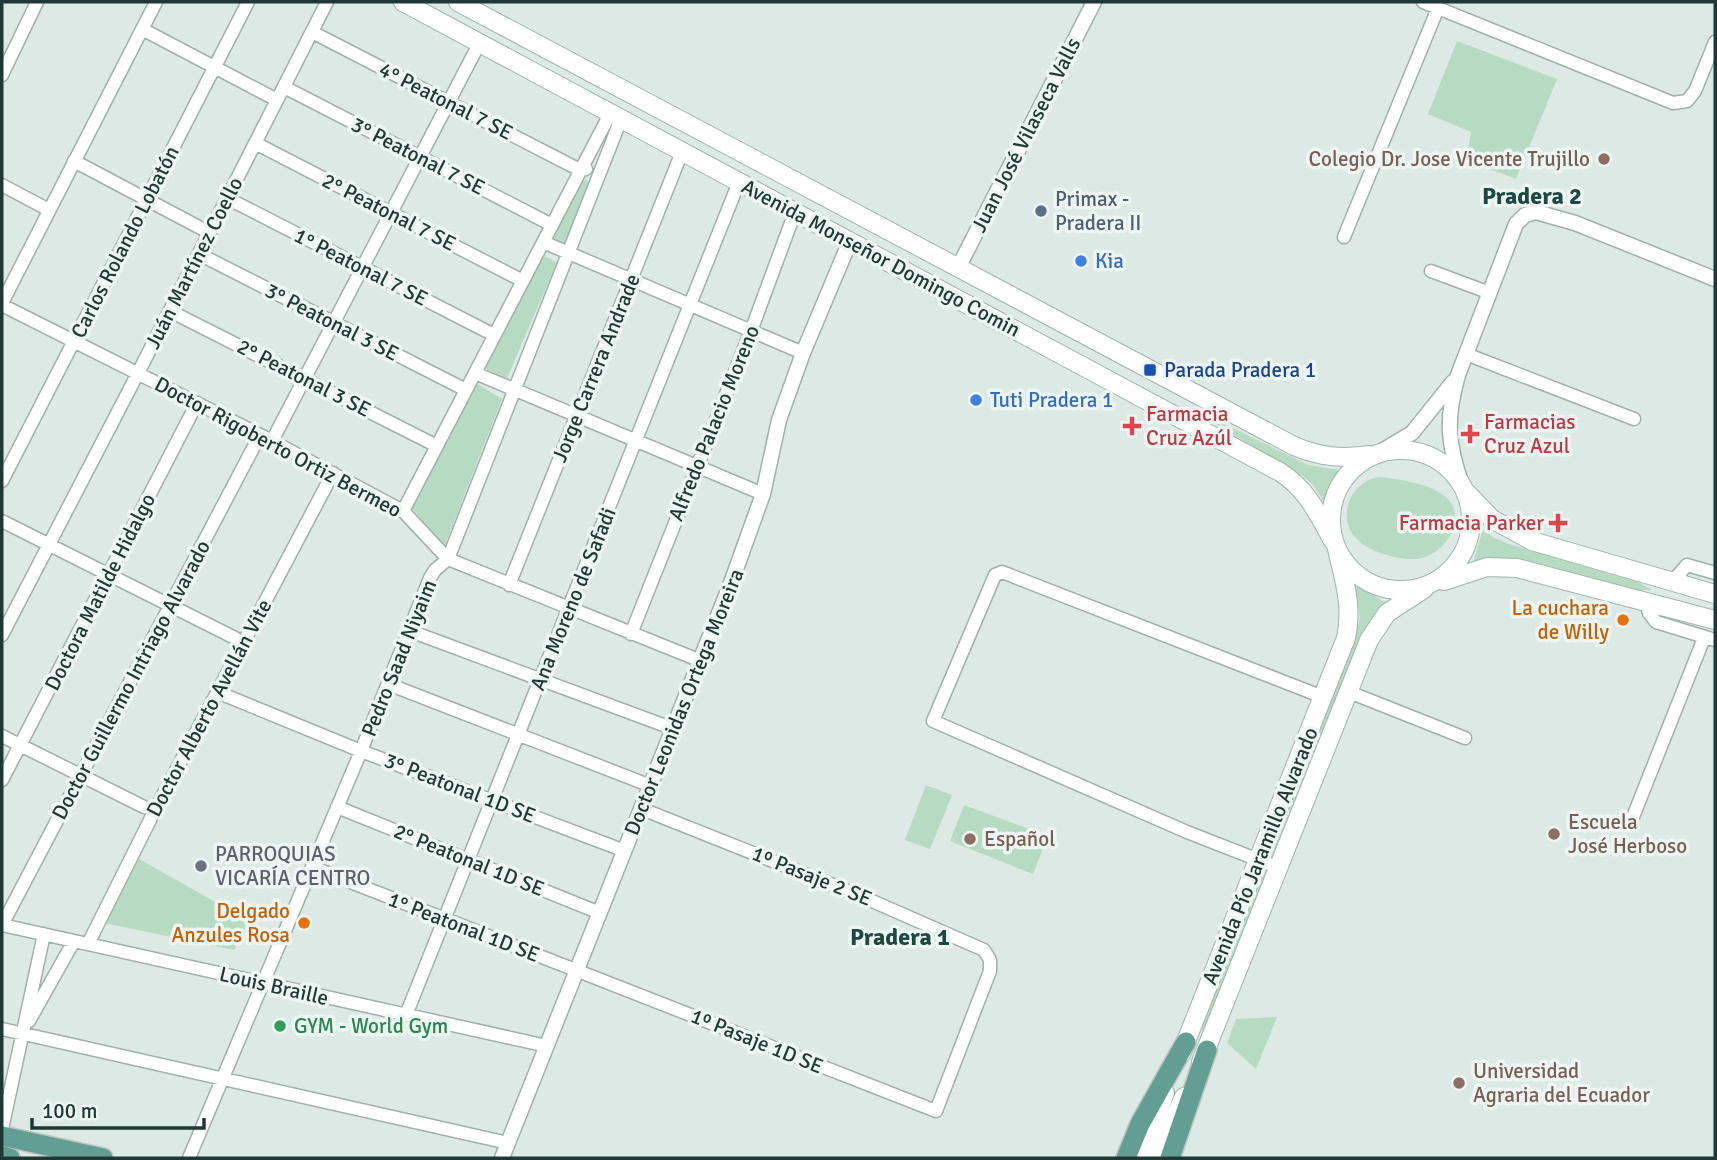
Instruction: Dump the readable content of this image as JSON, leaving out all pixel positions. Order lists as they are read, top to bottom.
{
  "streets": {
    "main road": ["Avenida Monseñor Domingo Comin", "Avenida Pío Jaramillo Alvarado"],
    "street": [
      "4° Peatonal 7 SE",
      "Juan José Vilaseca Valls",
      "3° Peatonal 7 SE",
      "2° Peatonal 7 SE",
      "Carlos Rolando Lobatón",
      "Juán Martínez Coello",
      "1° Peatonal 7 SE",
      "3° Peatonal 3 SE",
      "Jorge Carrera Andrade",
      "2° Peatonal 3 SE",
      "Alfredo Palacio Moreno",
      "Doctor Rigoberto Ortiz Bermeo",
      "Doctora Matilde Hidalgo",
      "Ana Moreno de Safadi",
      "Pedro Saad Niyaim",
      "Doctor Guillermo Intriago Alvarado",
      "Doctor Leonidas Ortega Moreira",
      "Doctor Alberto Avellán Vite",
      "3° Peatonal 1D SE",
      "2° Peatonal 1D SE",
      "1º Pasaje 2 SE",
      "1° Peatonal 1D SE",
      "Louis Braille",
      "1º Pasaje 1D SE"
    ]
  },
  "crossings": [
    ["4° Peatonal 7 SE", "Juán Martínez Coello"],
    ["4° Peatonal 7 SE", "Pedro Saad Niyaim"],
    ["Juan José Vilaseca Valls", "Avenida Monseñor Domingo Comin"],
    ["3° Peatonal 7 SE", "Juán Martínez Coello"],
    ["2° Peatonal 7 SE", "Juán Martínez Coello"],
    ["Carlos Rolando Lobatón", "Doctor Rigoberto Ortiz Bermeo"],
    ["Avenida Monseñor Domingo Comin", "Jorge Carrera Andrade"],
    ["Avenida Monseñor Domingo Comin", "Alfredo Palacio Moreno"],
    ["Avenida Monseñor Domingo Comin", "Ana Moreno de Safadi"],
    ["Avenida Monseñor Domingo Comin", "Pedro Saad Niyaim"],
    ["Avenida Monseñor Domingo Comin", "Doctor Leonidas Ortega Moreira"],
    ["Avenida Monseñor Domingo Comin", "Avenida Pío Jaramillo Alvarado"],
    ["Juán Martínez Coello", "1° Peatonal 7 SE"],
    ["Juán Martínez Coello", "3° Peatonal 3 SE"],
    ["Juán Martínez Coello", "2° Peatonal 3 SE"],
    ["Juán Martínez Coello", "Doctor Rigoberto Ortiz Bermeo"],
    ["Jorge Carrera Andrade", "Doctor Rigoberto Ortiz Bermeo"],
    ["Alfredo Palacio Moreno", "Doctor Rigoberto Ortiz Bermeo"],
    ["Doctor Rigoberto Ortiz Bermeo", "Doctora Matilde Hidalgo"],
    ["Doctor Rigoberto Ortiz Bermeo", "Ana Moreno de Safadi"],
    ["Doctor Rigoberto Ortiz Bermeo", "Pedro Saad Niyaim"],
    ["Doctor Rigoberto Ortiz Bermeo", "Doctor Guillermo Intriago Alvarado"],
    ["Doctor Rigoberto Ortiz Bermeo", "Doctor Leonidas Ortega Moreira"],
    ["Doctor Rigoberto Ortiz Bermeo", "Doctor Alberto Avellán Vite"],
    ["Ana Moreno de Safadi", "3° Peatonal 1D SE"],
    ["Ana Moreno de Safadi", "2° Peatonal 1D SE"],
    ["Ana Moreno de Safadi", "1° Peatonal 1D SE"],
    ["Ana Moreno de Safadi", "Louis Braille"],
    ["Pedro Saad Niyaim", "3° Peatonal 1D SE"],
    ["Pedro Saad Niyaim", "2° Peatonal 1D SE"],
    ["Pedro Saad Niyaim", "1° Peatonal 1D SE"],
    ["Pedro Saad Niyaim", "Louis Braille"],
    ["Doctor Guillermo Intriago Alvarado", "Louis Braille"],
    ["Doctor Leonidas Ortega Moreira", "3° Peatonal 1D SE"],
    ["Doctor Leonidas Ortega Moreira", "2° Peatonal 1D SE"],
    ["Doctor Leonidas Ortega Moreira", "1º Pasaje 2 SE"],
    ["Doctor Leonidas Ortega Moreira", "1° Peatonal 1D SE"],
    ["Doctor Leonidas Ortega Moreira", "Louis Braille"],
    ["Doctor Leonidas Ortega Moreira", "1º Pasaje 1D SE"],
    ["Doctor Alberto Avellán Vite", "3° Peatonal 1D SE"],
    ["Doctor Alberto Avellán Vite", "Louis Braille"],
    ["1º Pasaje 2 SE", "1º Pasaje 1D SE"],
    ["1° Peatonal 1D SE", "1º Pasaje 1D SE"]
  ],
  "districts": ["Pradera 2", "Pradera 1"],
  "places": {
    "other": [
      "Colegio Dr. Jose Vicente Trujillo",
      "Primax - Pradera II",
      "Kia",
      "Tuti Pradera 1",
      "La cuchara de Willy",
      "Escuela José Herboso",
      "Español",
      "PARROQUIAS VICARÍA CENTRO",
      "Delgado Anzules Rosa",
      "GYM - World Gym",
      "Universidad Agraria del Ecuador"
    ],
    "transit": ["Parada Pradera 1"],
    "health": ["Farmacia Cruz Azúl", "Farmacias Cruz Azul", "Farmacia Parker"]
  },
  "scale_bar": "100 m"
}
